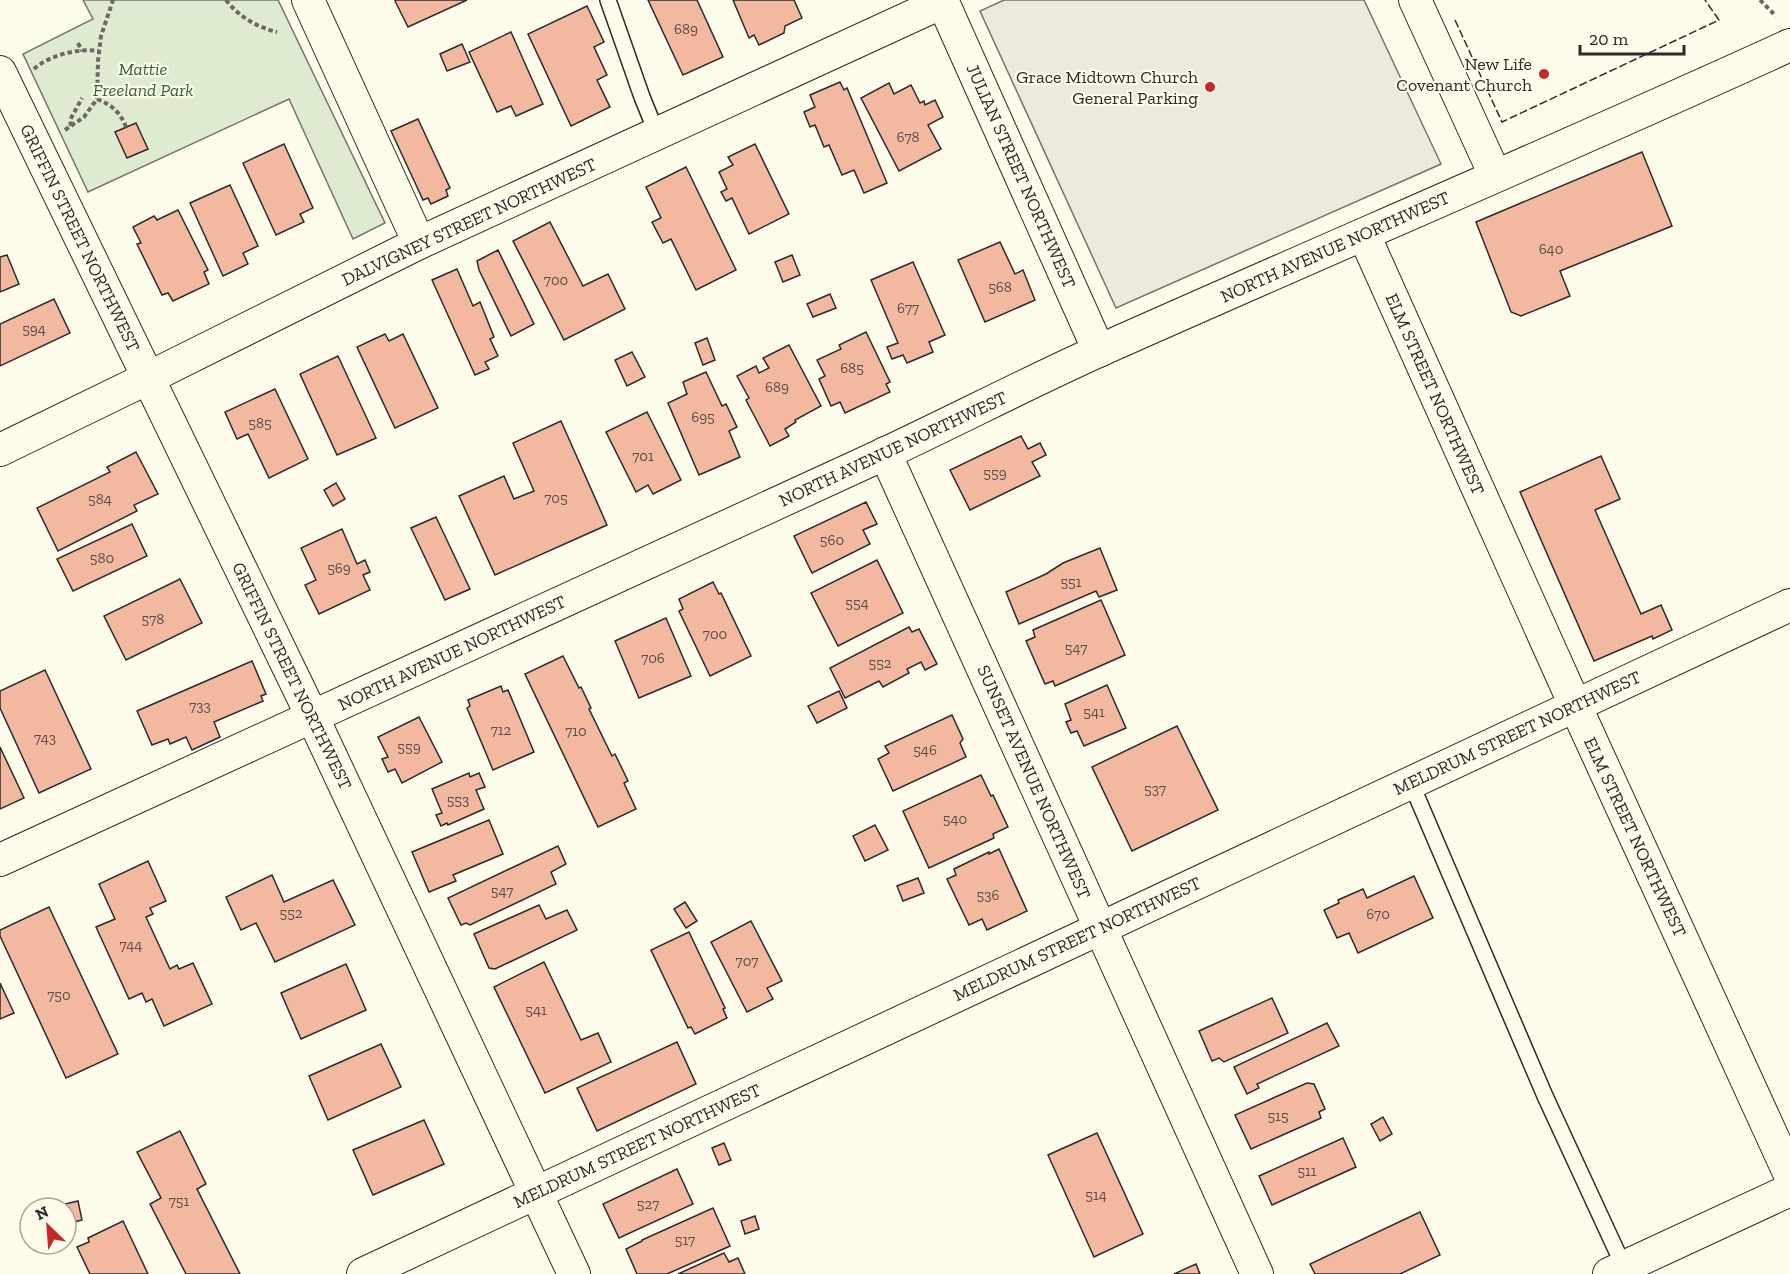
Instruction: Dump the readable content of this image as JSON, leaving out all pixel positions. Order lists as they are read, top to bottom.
{
  "streets": {
    "street": [
      "JULIAN STREET NORTHWEST",
      "DALVIGNEY STREET NORTHWEST",
      "GRIFFIN STREET NORTHWEST",
      "NORTH AVENUE NORTHWEST",
      "ELM STREET NORTHWEST",
      "MELDRUM STREET NORTHWEST",
      "SUNSET AVENUE NORTHWEST"
    ]
  },
  "crossings": [
    ["JULIAN STREET NORTHWEST", "DALVIGNEY STREET NORTHWEST"],
    ["JULIAN STREET NORTHWEST", "NORTH AVENUE NORTHWEST"],
    ["DALVIGNEY STREET NORTHWEST", "GRIFFIN STREET NORTHWEST"],
    ["GRIFFIN STREET NORTHWEST", "NORTH AVENUE NORTHWEST"],
    ["GRIFFIN STREET NORTHWEST", "MELDRUM STREET NORTHWEST"],
    ["NORTH AVENUE NORTHWEST", "ELM STREET NORTHWEST"],
    ["NORTH AVENUE NORTHWEST", "SUNSET AVENUE NORTHWEST"],
    ["ELM STREET NORTHWEST", "MELDRUM STREET NORTHWEST"],
    ["MELDRUM STREET NORTHWEST", "SUNSET AVENUE NORTHWEST"]
  ],
  "parks": ["Mattie Freeland Park"],
  "places": ["New Life Covenant Church", "Grace Midtown Church General Parking"],
  "house_numbers": [
    "689",
    "678",
    "640",
    "700",
    "568",
    "677",
    "594",
    "685",
    "689",
    "695",
    "585",
    "701",
    "559",
    "705",
    "584",
    "560",
    "580",
    "569",
    "551",
    "554",
    "578",
    "700",
    "547",
    "706",
    "552",
    "733",
    "541",
    "712",
    "710",
    "743",
    "559",
    "546",
    "537",
    "553",
    "540",
    "547",
    "536",
    "552",
    "670",
    "744",
    "707",
    "750",
    "541",
    "515",
    "511",
    "514",
    "751",
    "527",
    "517"
  ],
  "scale_bar": "20 m",
  "north": "top left"
}
